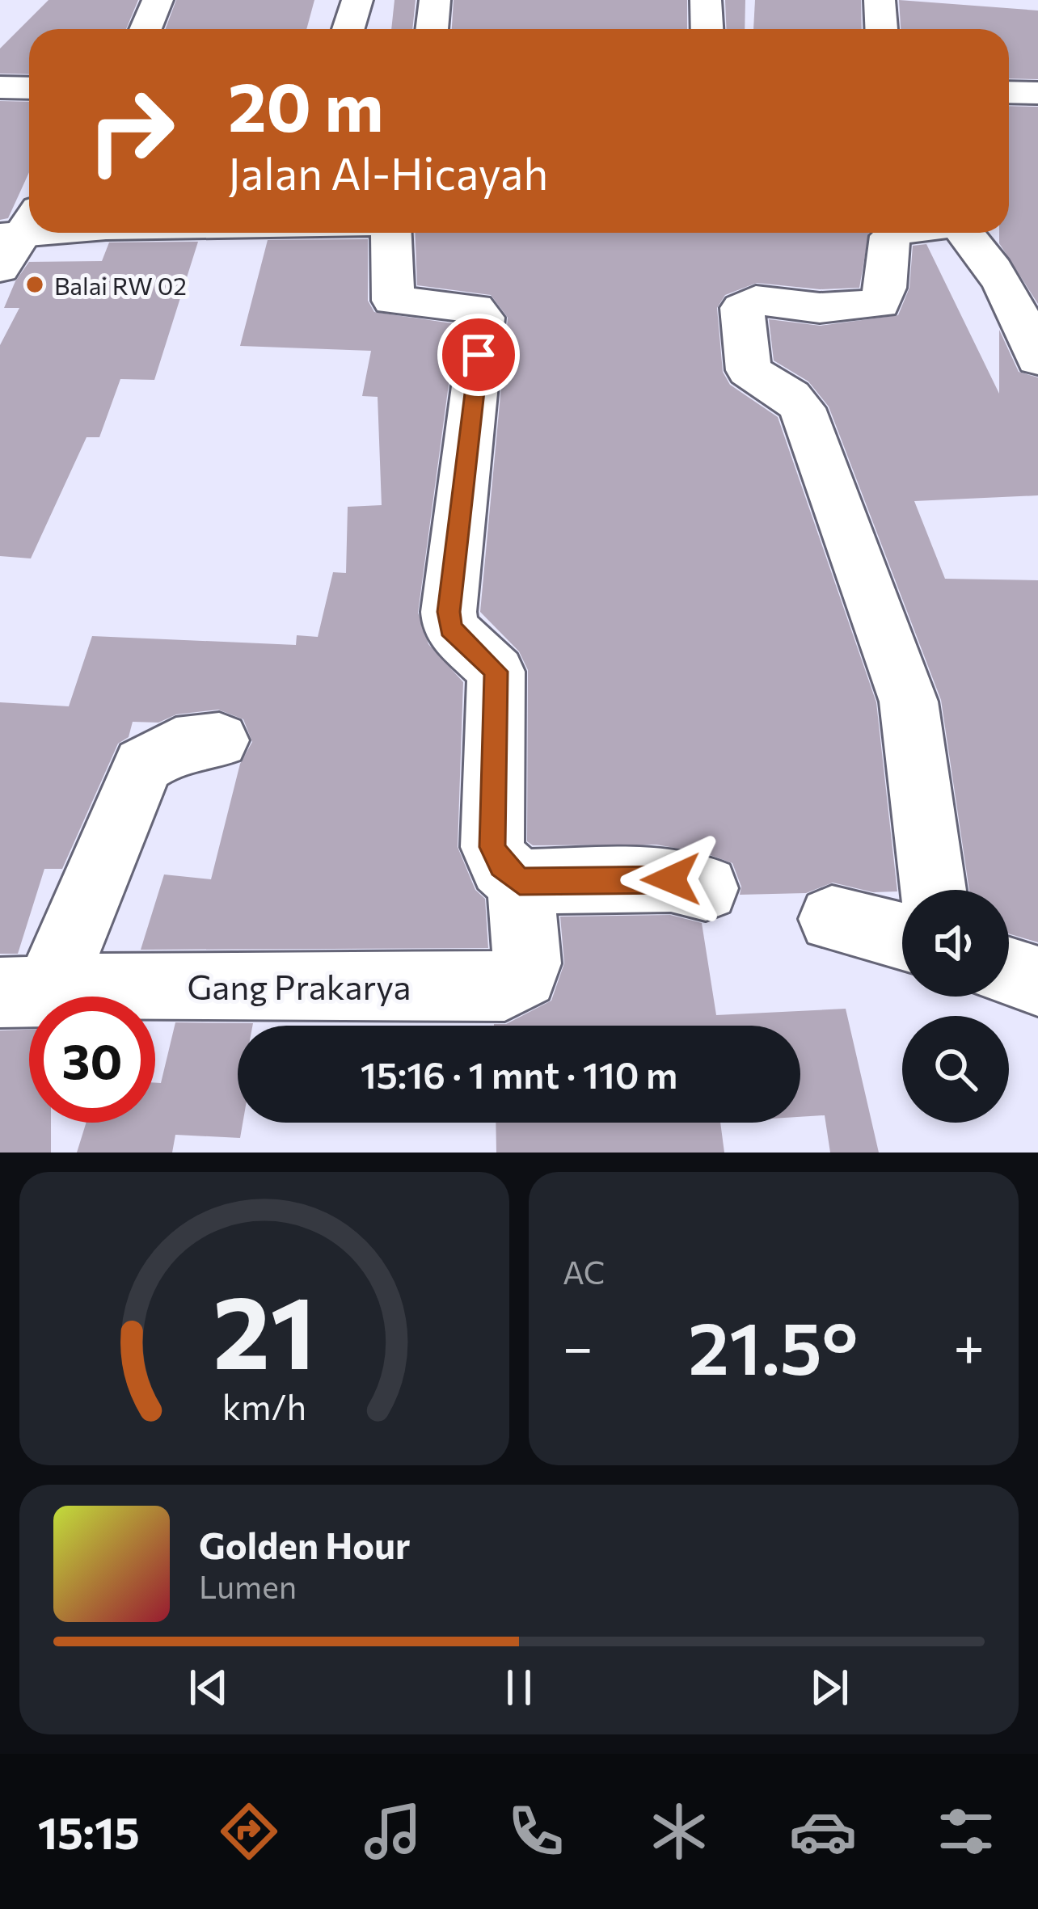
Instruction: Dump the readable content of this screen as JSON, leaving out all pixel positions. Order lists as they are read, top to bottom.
{
  "streets": {
    "street": ["Gang Prakarya"]
  },
  "places": ["Balai RW 02"],
  "page": {
    "turn": ["20 m", "Jalan Al-Hicayah"],
    "limit": "30",
    "trip": "15:16 · 1 mnt · 110 m",
    "tile": "AC",
    "heat": ["−", "21.5°", "+"],
    "song": ["Golden Hour", "Lumen"],
    "tabs": "15:15",
    "gauge": ["21", "km/h"]
  }
}
